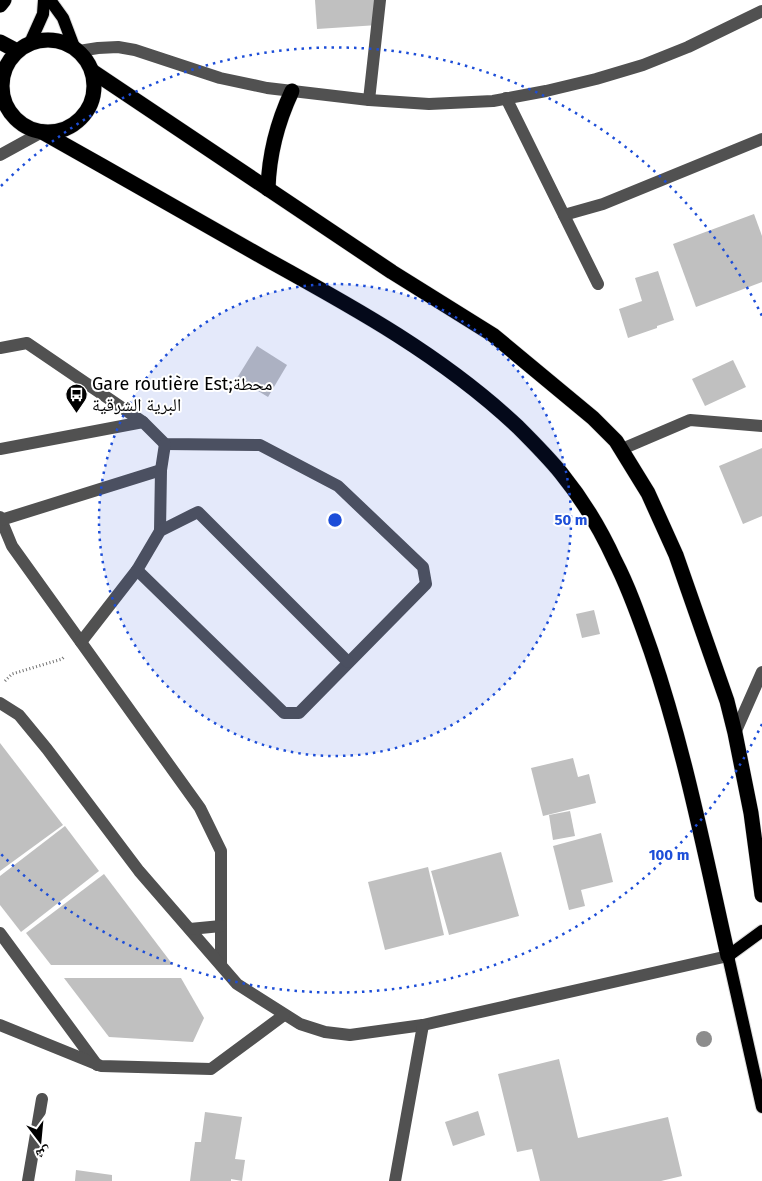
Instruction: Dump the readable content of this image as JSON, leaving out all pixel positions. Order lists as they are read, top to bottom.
{
  "places": {
    "bus stop": ["Gare routière Est;محطة البرية الشرقية"]
  },
  "north": "bottom",
  "rings": ["50 m", "100 m"]
}
